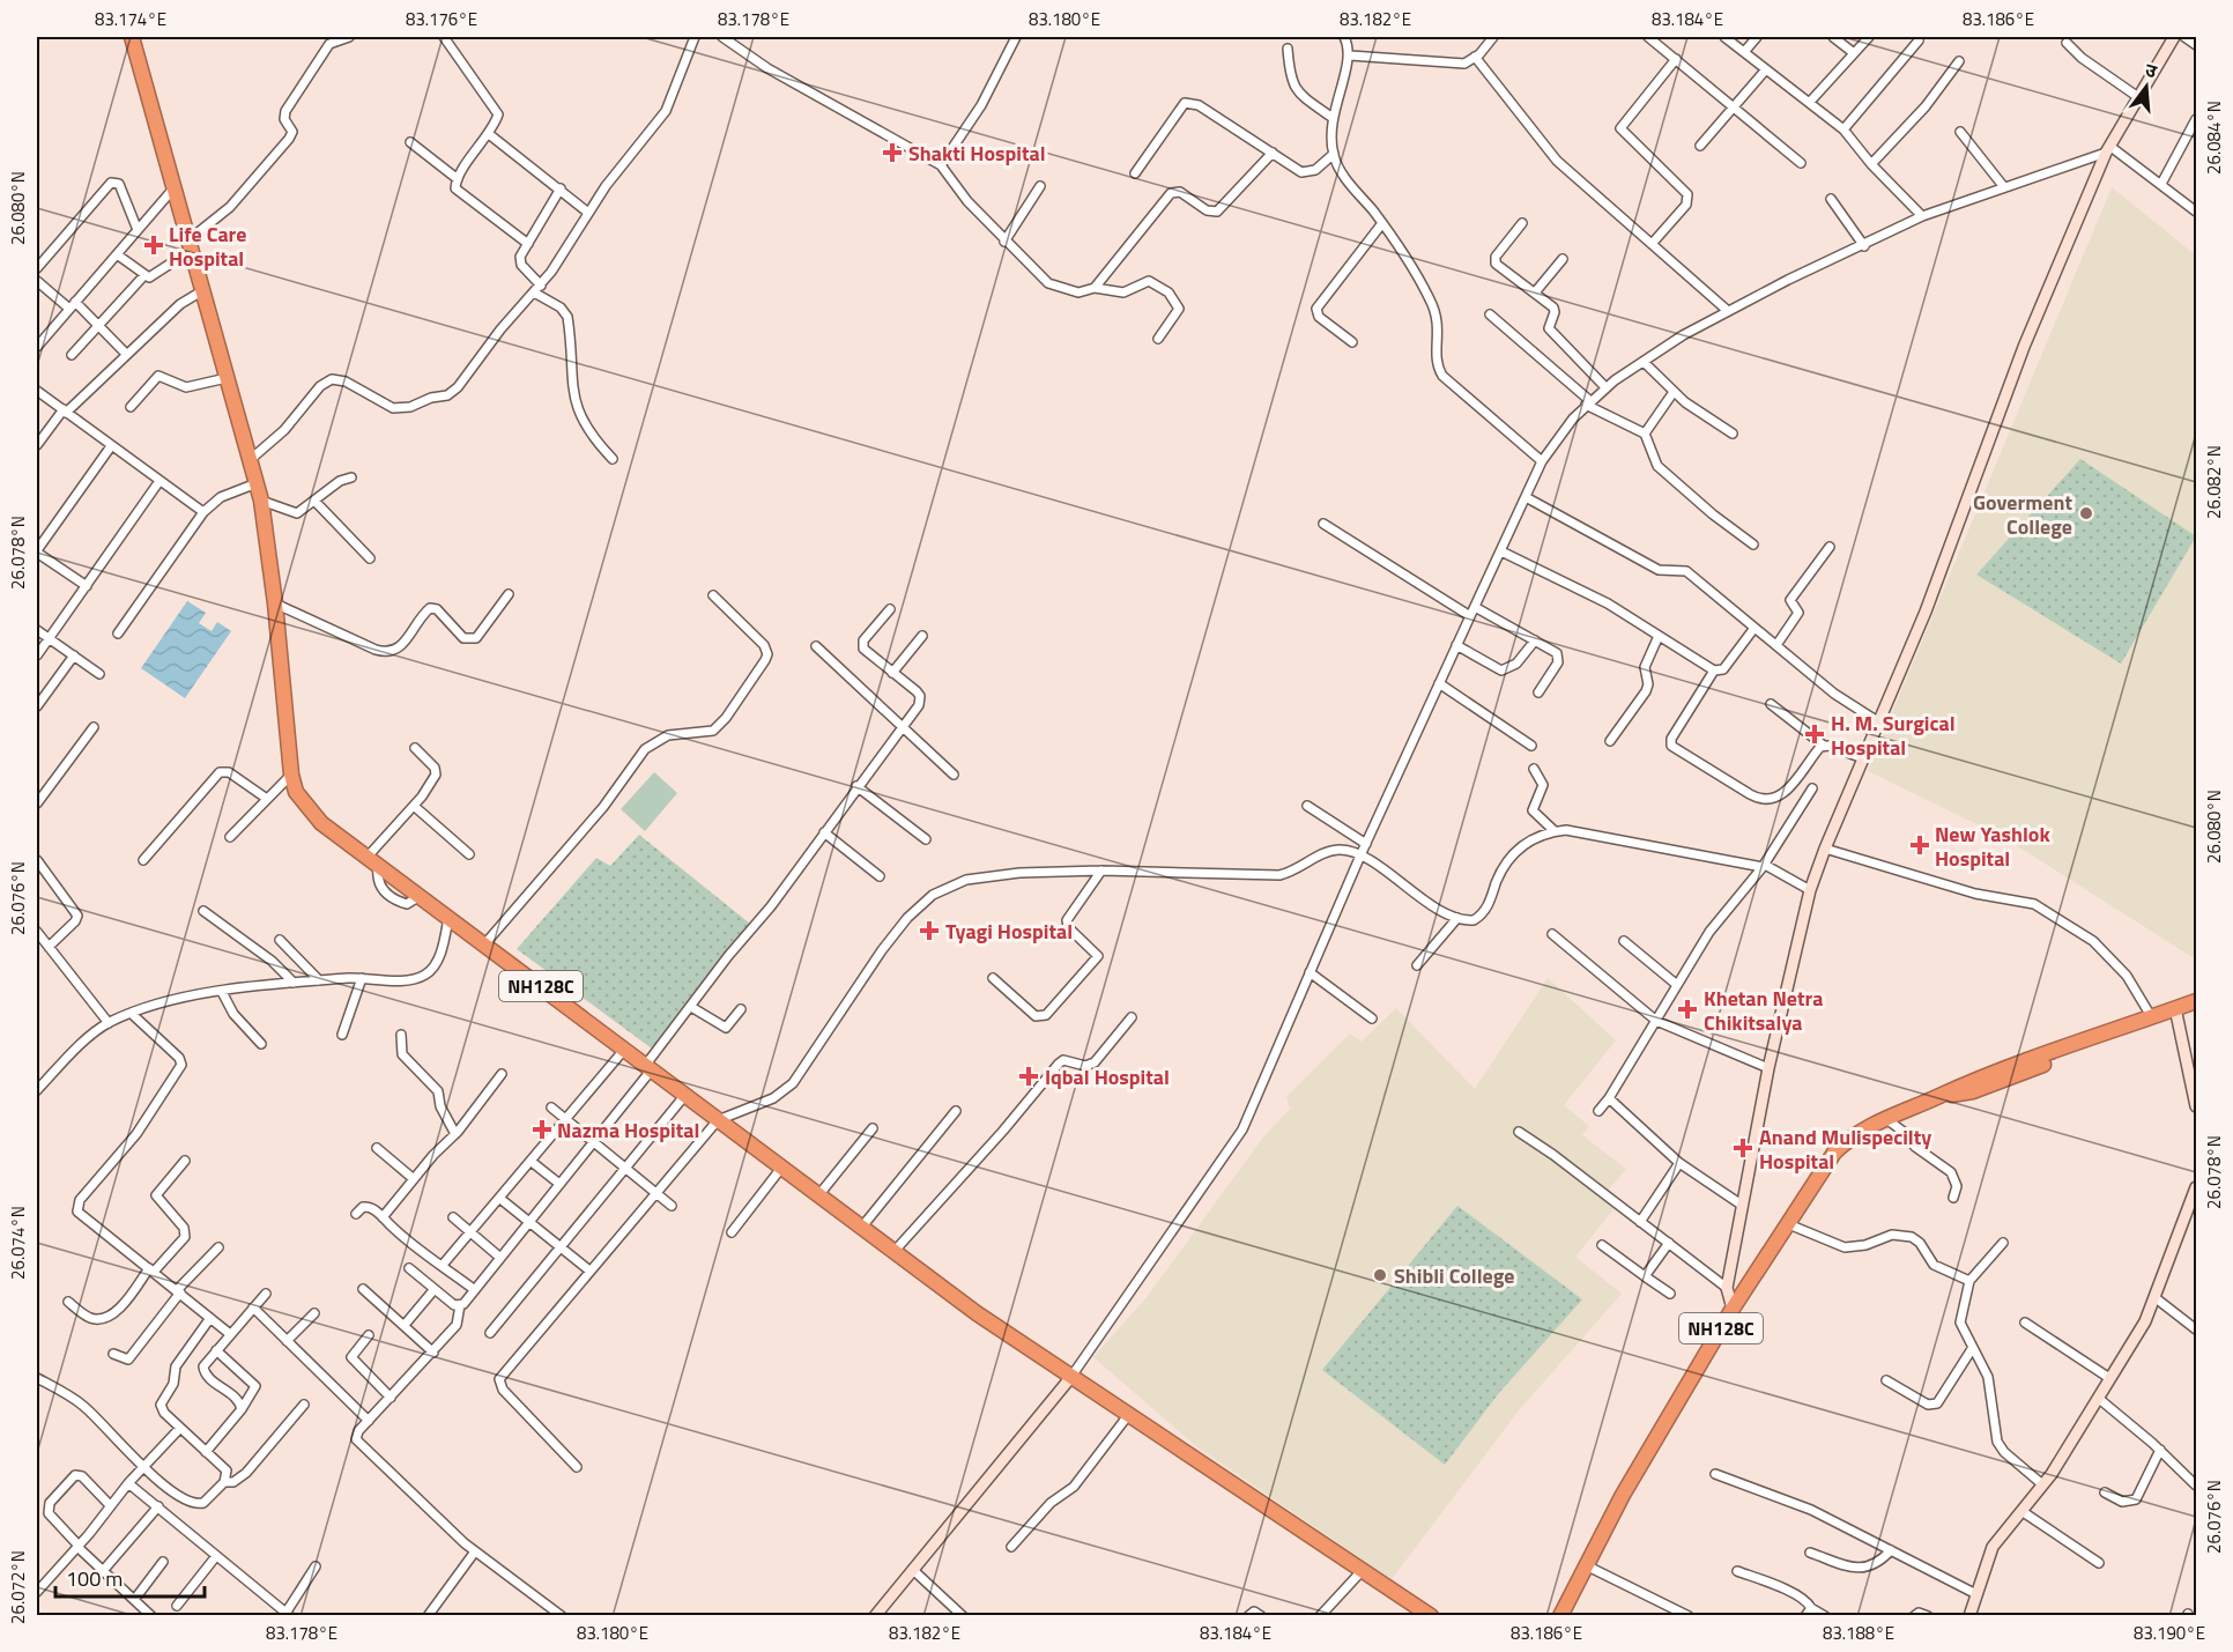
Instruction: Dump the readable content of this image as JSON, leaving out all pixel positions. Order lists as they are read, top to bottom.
{
  "streets": {
    "highway": ["NH128C"]
  },
  "places": {
    "health": [
      "Shakti Hospital",
      "Life Care Hospital",
      "H. M. Surgical Hospital",
      "New Yashlok Hospital",
      "Tyagi Hospital",
      "Khetan Netra Chikitsalya",
      "Iqbal Hospital",
      "Nazma Hospital",
      "Anand Mulispecilty Hospital"
    ],
    "other": ["Goverment College", "Shibli College"]
  },
  "scale_bar": "100 m",
  "north": "top",
  "coordinates": [
    "83.174°E",
    "83.176°E",
    "83.178°E",
    "83.180°E",
    "83.182°E",
    "83.184°E",
    "83.186°E",
    "26.084°N",
    "26.080°N",
    "26.082°N",
    "26.078°N",
    "26.076°N",
    "26.074°N",
    "26.072°N",
    "83.188°E",
    "83.190°E"
  ]
}
